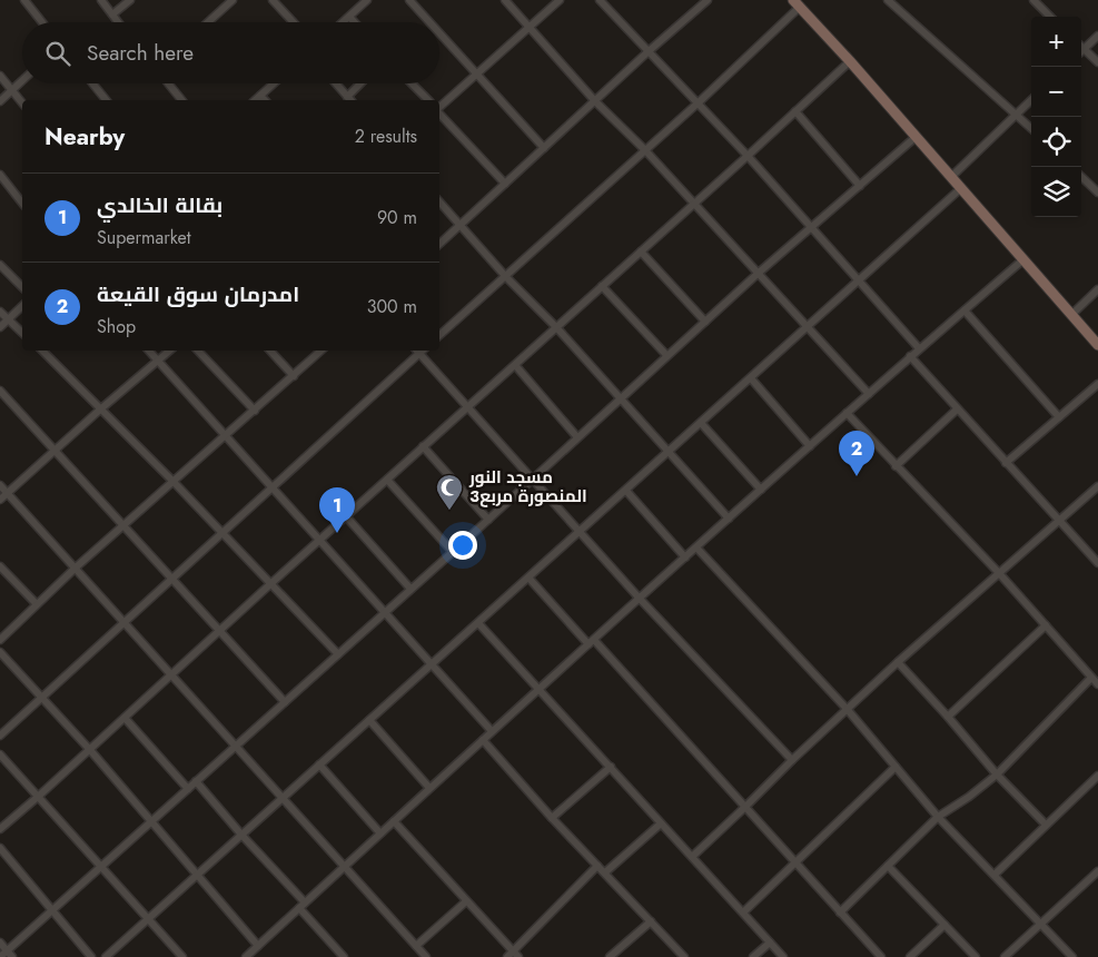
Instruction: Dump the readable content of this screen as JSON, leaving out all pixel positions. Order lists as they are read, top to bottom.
{
  "places": {
    "mosque": ["مسجد النور المنصورة مربع3"]
  },
  "page": {
    "map_buttons": ["+", "−"],
    "search": "Search here",
    "heading": ["Nearby", "2 results"],
    "list": [
      {
        "mark": "1",
        "name": "بقالة الخالدي",
        "note": "Supermarket",
        "value": "90 m"
      },
      {
        "mark": "2",
        "name": "امدرمان سوق القيعة",
        "note": "Shop",
        "value": "300 m"
      }
    ],
    "pins": ["2", "1"]
  }
}
